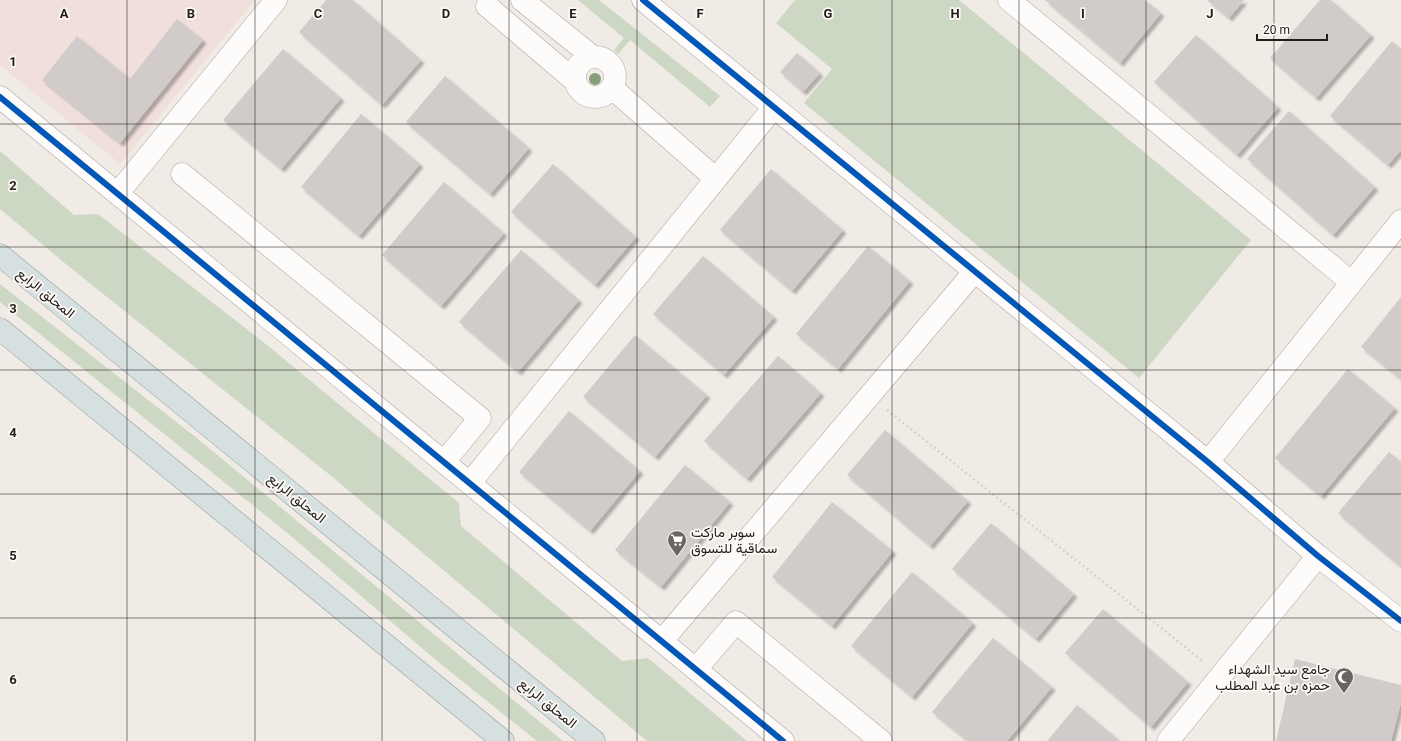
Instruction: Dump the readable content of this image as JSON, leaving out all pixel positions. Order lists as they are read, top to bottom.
{
  "streets": {
    "main road": ["المحلق الرابع"]
  },
  "places": {
    "supermarket": ["سوبر ماركت سماقية للتسوق"],
    "mosque": ["جامع سيد الشهداء حمزه بن عبد المطلب"]
  },
  "scale_bar": "20 m",
  "grid": {
    "columns": [
      "A",
      "B",
      "C",
      "D",
      "E",
      "F",
      "G",
      "H",
      "I",
      "J"
    ],
    "rows": [
      "1",
      "2",
      "3",
      "4",
      "5",
      "6"
    ]
  }
}
